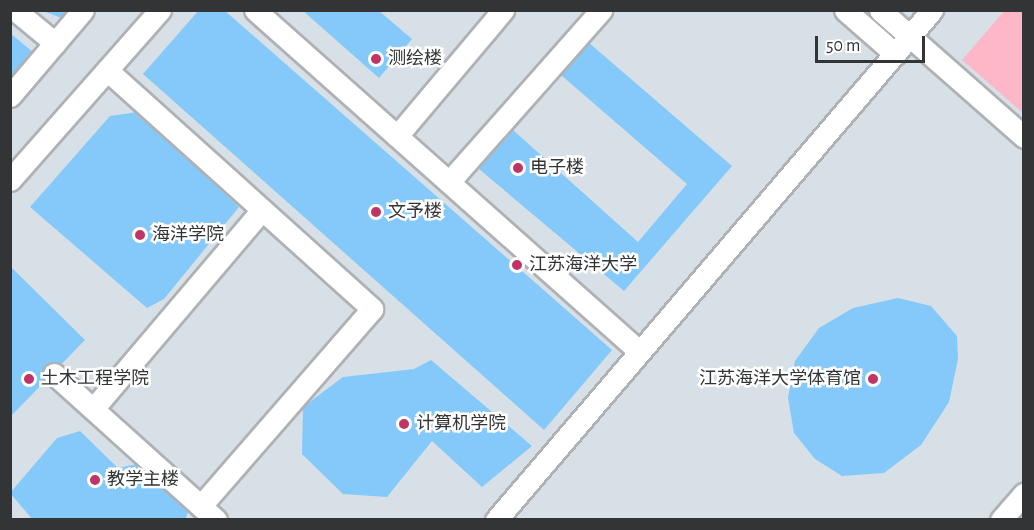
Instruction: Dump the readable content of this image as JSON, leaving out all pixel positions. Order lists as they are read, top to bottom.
{
  "places": [
    "测绘楼",
    "电子楼",
    "文予楼",
    "海洋学院",
    "江苏海洋大学",
    "土木工程学院",
    "江苏海洋大学体育馆",
    "计算机学院",
    "教学主楼"
  ],
  "scale_bar": "50 m"
}
